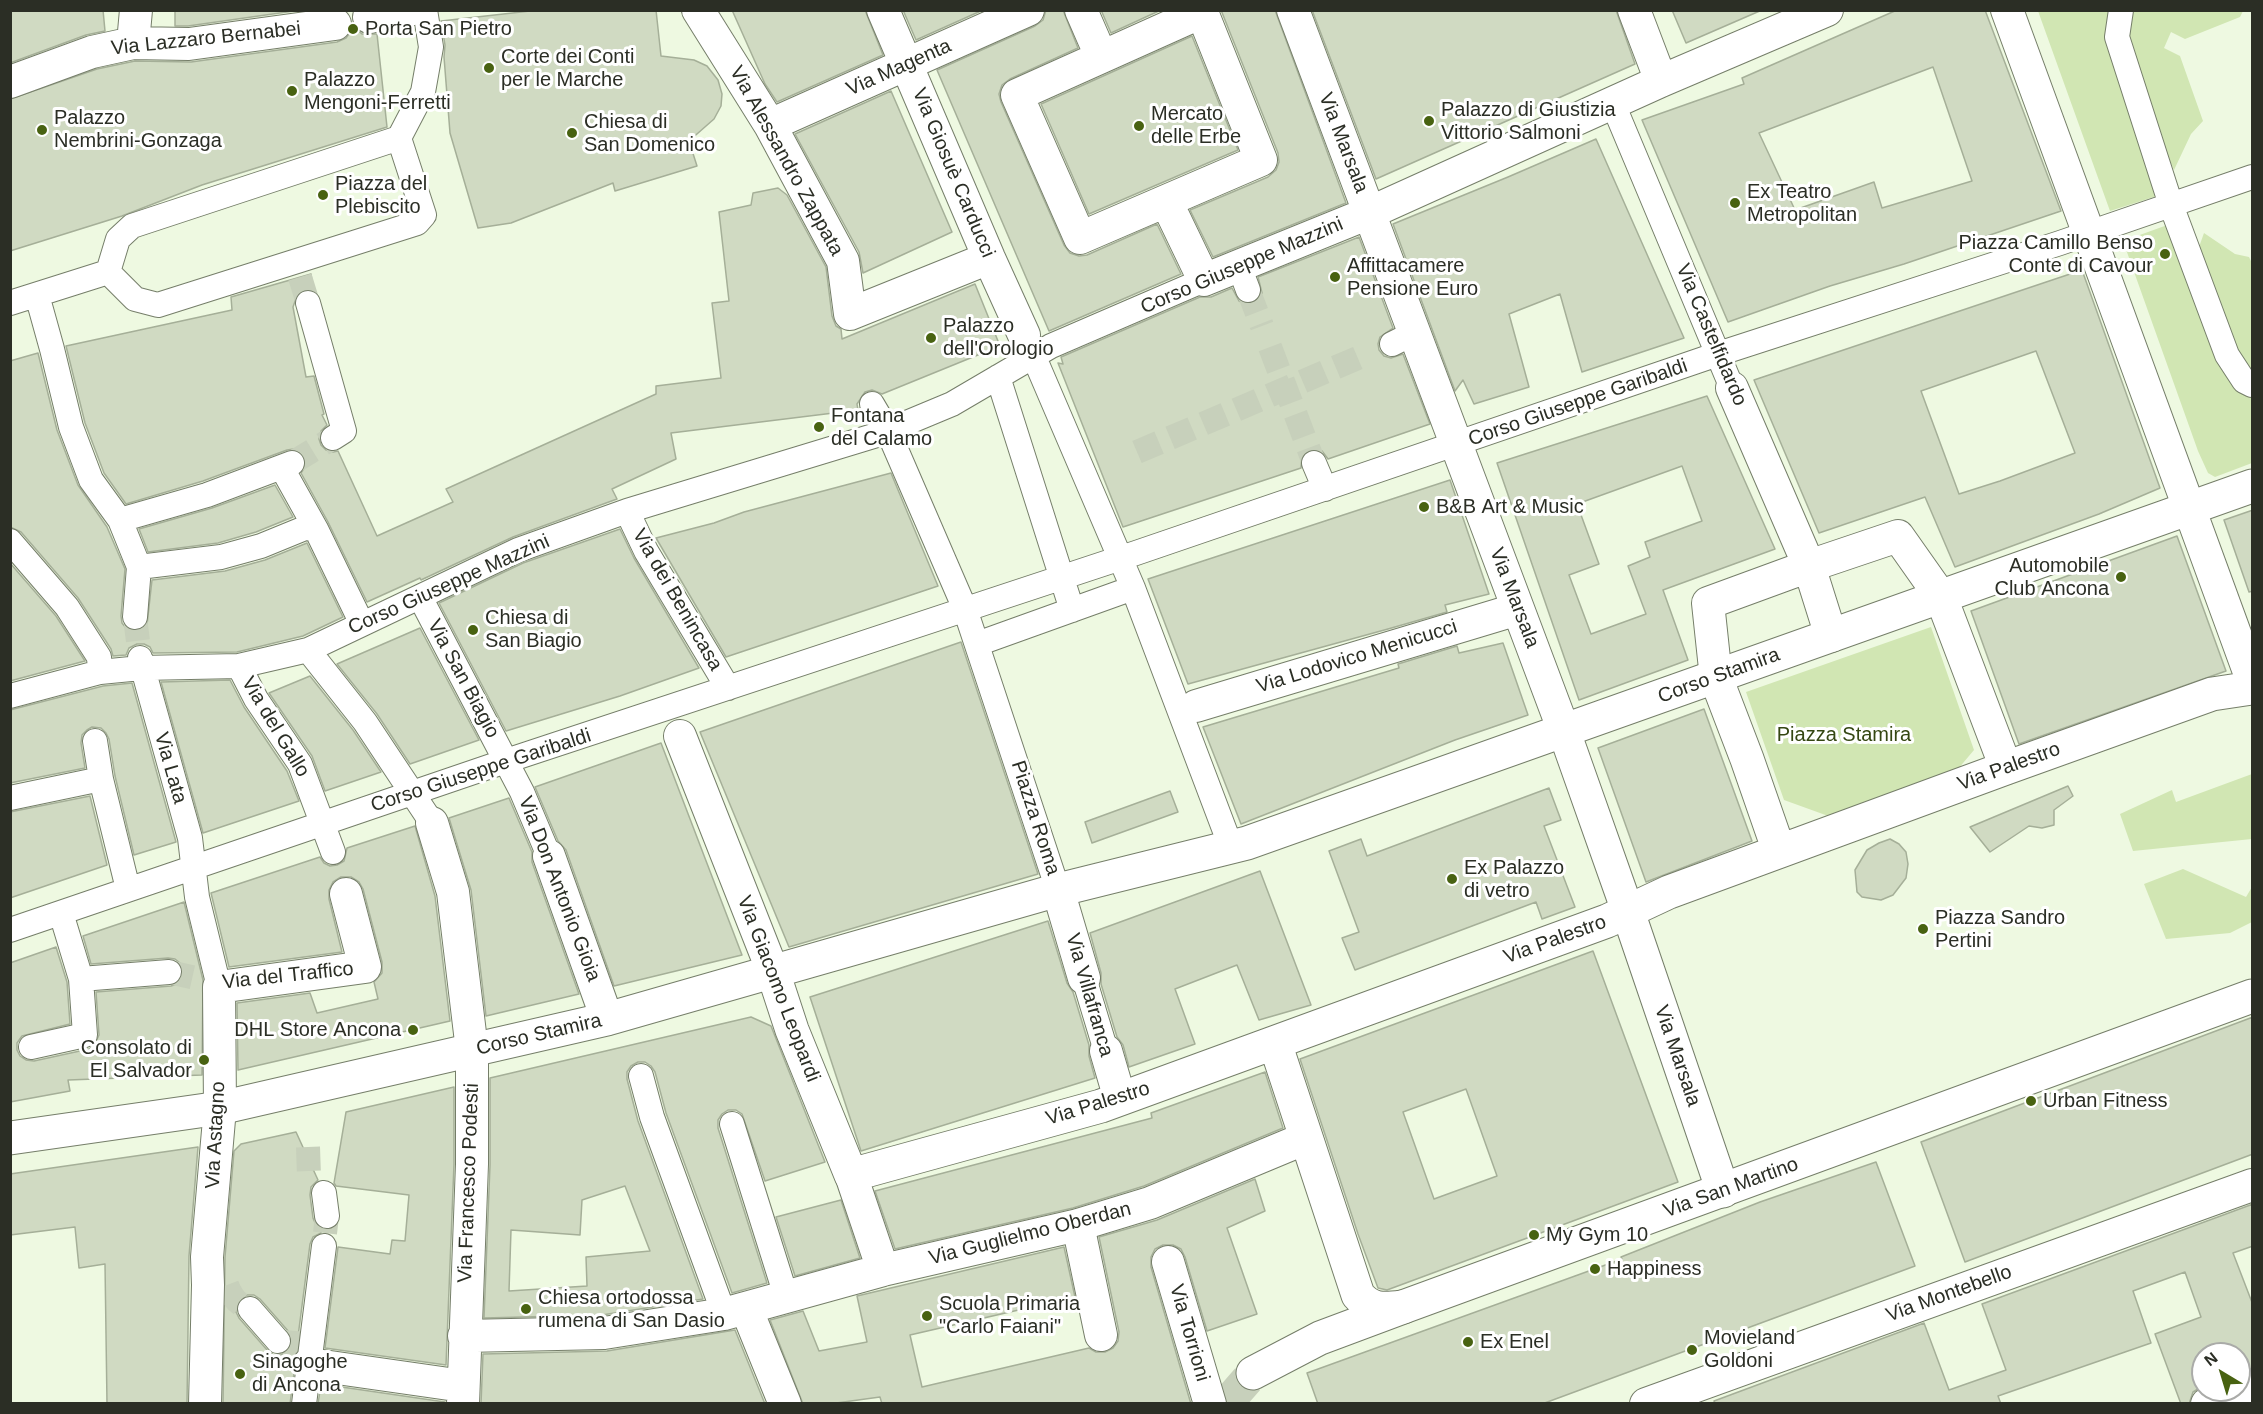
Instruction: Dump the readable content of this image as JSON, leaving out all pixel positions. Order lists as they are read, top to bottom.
{
  "streets": {
    "street": [
      "Via Lazzaro Bernabei",
      "Via Magenta",
      "Via Marsala",
      "Via Alessandro Zappata",
      "Via Giosuè Carducci",
      "Corso Giuseppe Mazzini",
      "Via Castelfidardo",
      "Corso Giuseppe Garibaldi",
      "Via dei Benincasa",
      "Via Lodovico Menicucci",
      "Corso Stamira",
      "Via San Biagio",
      "Via del Gallo",
      "Via Palestro",
      "Via Lata",
      "Piazza Roma",
      "Via Don Antonio Gioia",
      "Via del Traffico",
      "Via Giacomo Leopardi",
      "Via Villafranca",
      "Via Astagno",
      "Via Francesco Podesti",
      "Via San Martino",
      "Via Guglielmo Oberdan",
      "Via Montebello",
      "Via Torrioni"
    ]
  },
  "crossings": [
    ["Via Magenta", "Via Alessandro Zappata"],
    ["Via Magenta", "Via Giosuè Carducci"],
    ["Via Marsala", "Corso Giuseppe Mazzini"],
    ["Via Marsala", "Corso Giuseppe Garibaldi"],
    ["Via Marsala", "Via Lodovico Menicucci"],
    ["Via Marsala", "Corso Stamira"],
    ["Via Marsala", "Via Palestro"],
    ["Via Marsala", "Via San Martino"],
    ["Via Alessandro Zappata", "Via Giosuè Carducci"],
    ["Via Giosuè Carducci", "Corso Giuseppe Mazzini"],
    ["Corso Giuseppe Mazzini", "Via Castelfidardo"],
    ["Corso Giuseppe Mazzini", "Via dei Benincasa"],
    ["Corso Giuseppe Mazzini", "Via San Biagio"],
    ["Corso Giuseppe Mazzini", "Via del Gallo"],
    ["Corso Giuseppe Mazzini", "Via Lata"],
    ["Corso Giuseppe Mazzini", "Piazza Roma"],
    ["Corso Giuseppe Mazzini", "Via Francesco Podesti"],
    ["Via Castelfidardo", "Corso Giuseppe Garibaldi"],
    ["Corso Giuseppe Garibaldi", "Via dei Benincasa"],
    ["Corso Giuseppe Garibaldi", "Via San Biagio"],
    ["Corso Giuseppe Garibaldi", "Via del Gallo"],
    ["Corso Giuseppe Garibaldi", "Via Lata"],
    ["Corso Giuseppe Garibaldi", "Piazza Roma"],
    ["Corso Giuseppe Garibaldi", "Via Don Antonio Gioia"],
    ["Corso Giuseppe Garibaldi", "Via Giacomo Leopardi"],
    ["Corso Giuseppe Garibaldi", "Via Astagno"],
    ["Corso Giuseppe Garibaldi", "Via Francesco Podesti"],
    ["Corso Stamira", "Piazza Roma"],
    ["Corso Stamira", "Via Don Antonio Gioia"],
    ["Corso Stamira", "Via Giacomo Leopardi"],
    ["Corso Stamira", "Via Villafranca"],
    ["Corso Stamira", "Via Astagno"],
    ["Corso Stamira", "Via Francesco Podesti"],
    ["Via San Biagio", "Via Don Antonio Gioia"],
    ["Via Palestro", "Via Giacomo Leopardi"],
    ["Via Palestro", "Via Villafranca"],
    ["Via Lata", "Via Astagno"],
    ["Piazza Roma", "Via Villafranca"],
    ["Via del Traffico", "Via Astagno"],
    ["Via Giacomo Leopardi", "Via Guglielmo Oberdan"],
    ["Via Francesco Podesti", "Via Guglielmo Oberdan"]
  ],
  "parks": ["Piazza Stamira"],
  "places": [
    "Porta San Pietro",
    "Corte dei Conti per le Marche",
    "Palazzo Mengoni-Ferretti",
    "Palazzo di Giustizia Vittorio Salmoni",
    "Mercato delle Erbe",
    "Palazzo Nembrini-Gonzaga",
    "Chiesa di San Domenico",
    "Piazza del Plebiscito",
    "Ex Teatro Metropolitan",
    "Piazza Camillo Benso Conte di Cavour",
    "Affittacamere Pensione Euro",
    "Palazzo dell'Orologio",
    "Fontana del Calamo",
    "B&B Art & Music",
    "Automobile Club Ancona",
    "Chiesa di San Biagio",
    "Ex Palazzo di vetro",
    "Piazza Sandro Pertini",
    "DHL Store Ancona",
    "Consolato di El Salvador",
    "Urban Fitness",
    "My Gym 10",
    "Happiness",
    "Chiesa ortodossa rumena di San Dasio",
    "Scuola Primaria \"Carlo Faiani\"",
    "Ex Enel",
    "Movieland Goldoni",
    "Sinagoghe di Ancona"
  ],
  "north": "top left"
}
